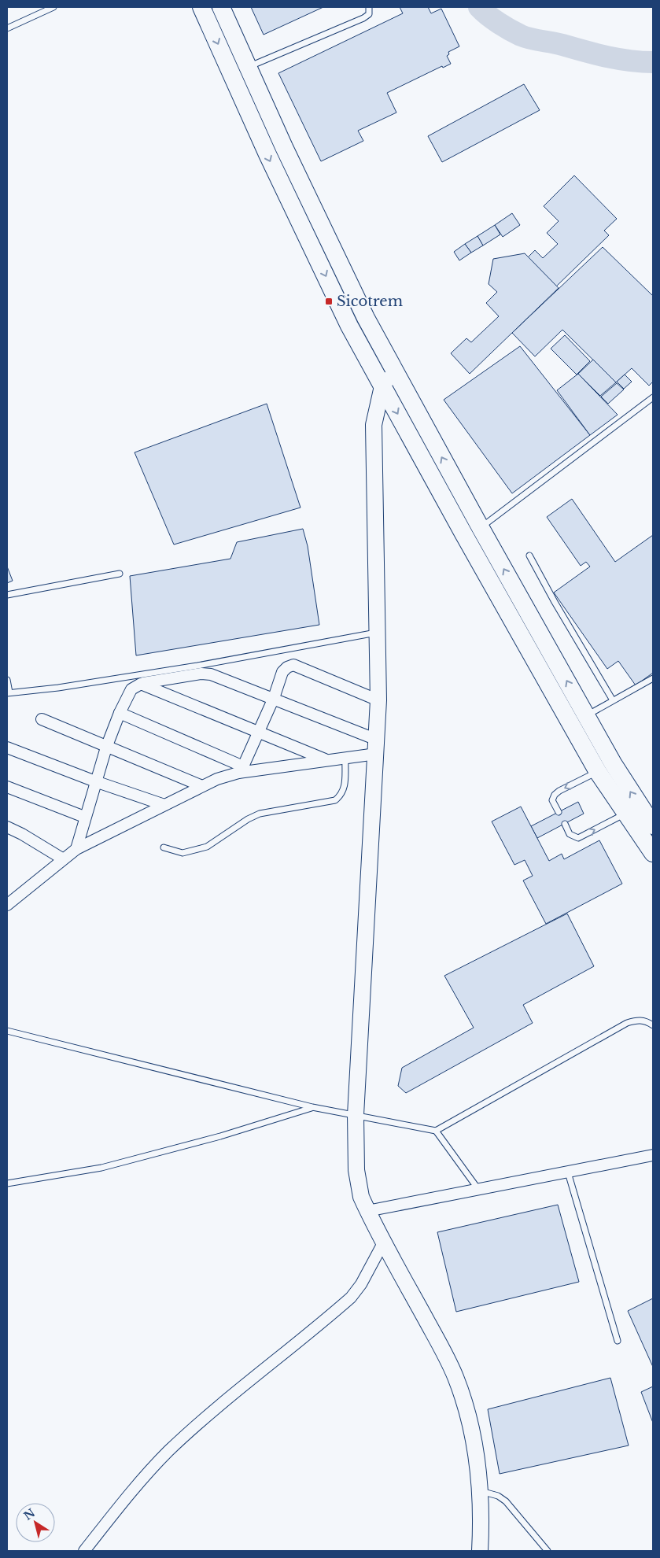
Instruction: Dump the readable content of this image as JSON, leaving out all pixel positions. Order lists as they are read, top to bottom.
{
  "places": {
    "transit": ["Sicotrem"]
  },
  "north": "top left"
}
